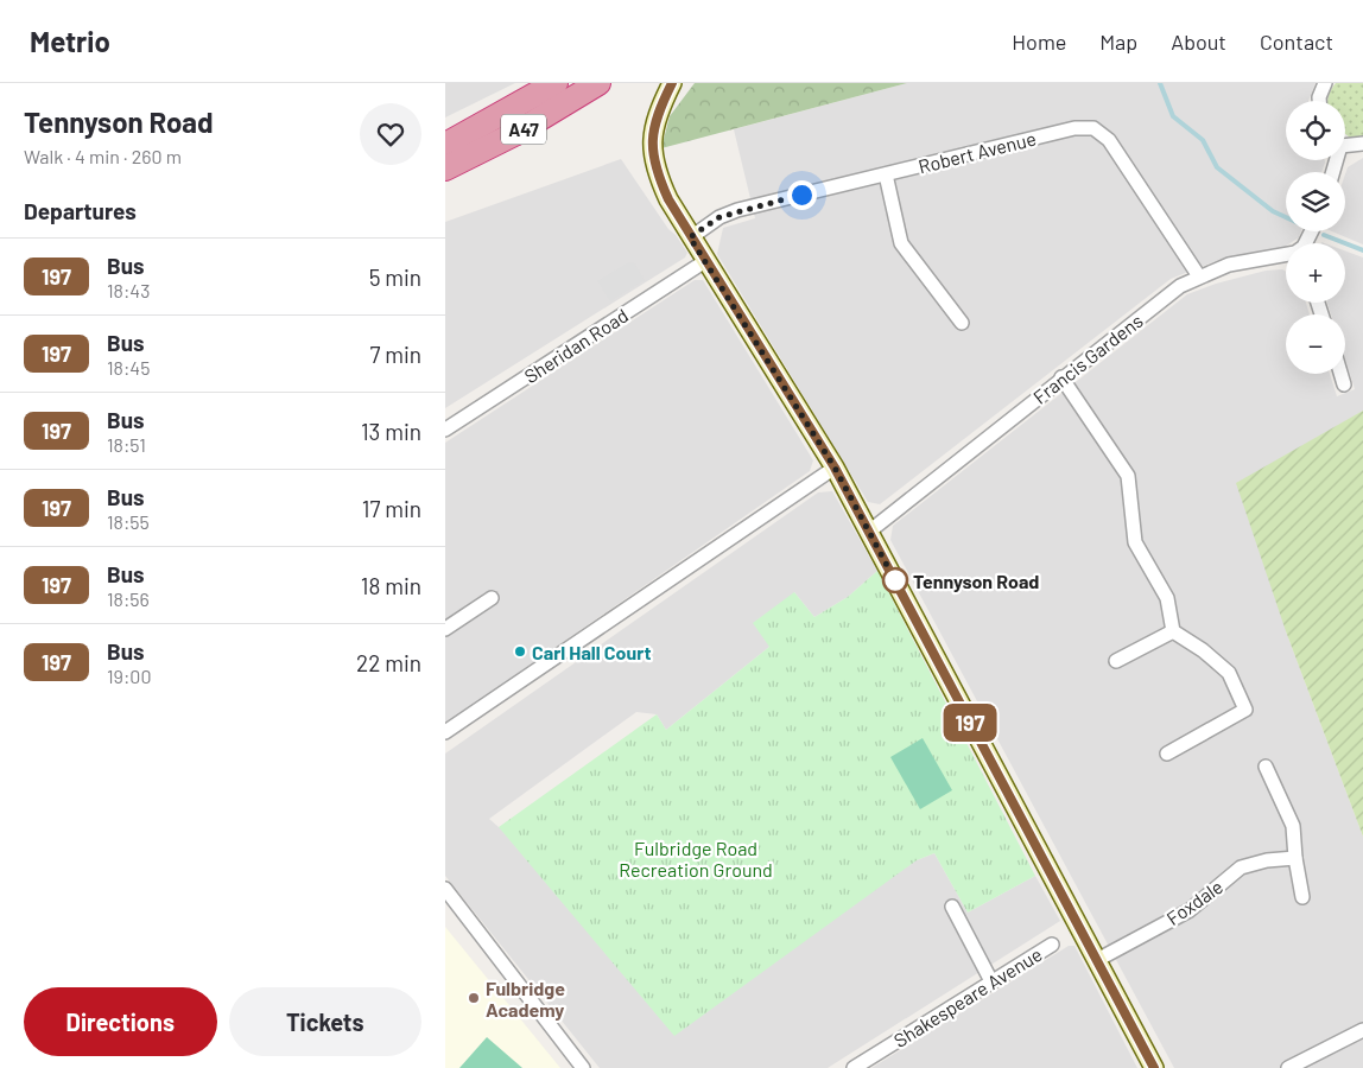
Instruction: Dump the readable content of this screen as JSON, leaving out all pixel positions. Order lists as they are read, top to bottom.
{
  "streets": {
    "highway": ["A47"],
    "street": [
      "Robert Avenue",
      "Sheridan Road",
      "Francis Gardens",
      "Foxdale",
      "Shakespeare Avenue"
    ]
  },
  "crossings": [
    ["Robert Avenue", "Francis Gardens"]
  ],
  "parks": ["Fulbridge Road Recreation Ground"],
  "places": ["Tennyson Road", "Carl Hall Court", "Fulbridge Academy"],
  "lines": ["bus line 197"],
  "page": {
    "header": "Metrio",
    "nav": [
      "Home",
      "Map",
      "About",
      "Contact"
    ],
    "heading": [
      ["Tennyson Road", "Walk · 4 min · 260 m"],
      "Departures"
    ],
    "on_map": "197",
    "map_buttons": ["+", "−"],
    "list": [
      {
        "mark": "197",
        "name": "Bus",
        "note": "18:43",
        "value": "5 min"
      },
      {
        "mark": "197",
        "name": "Bus",
        "note": "18:45",
        "value": "7 min"
      },
      {
        "mark": "197",
        "name": "Bus",
        "note": "18:51",
        "value": "13 min"
      },
      {
        "mark": "197",
        "name": "Bus",
        "note": "18:55",
        "value": "17 min"
      },
      {
        "mark": "197",
        "name": "Bus",
        "note": "18:56",
        "value": "18 min"
      },
      {
        "mark": "197",
        "name": "Bus",
        "note": "19:00",
        "value": "22 min"
      }
    ],
    "buttons": ["Directions", "Tickets"]
  }
}
